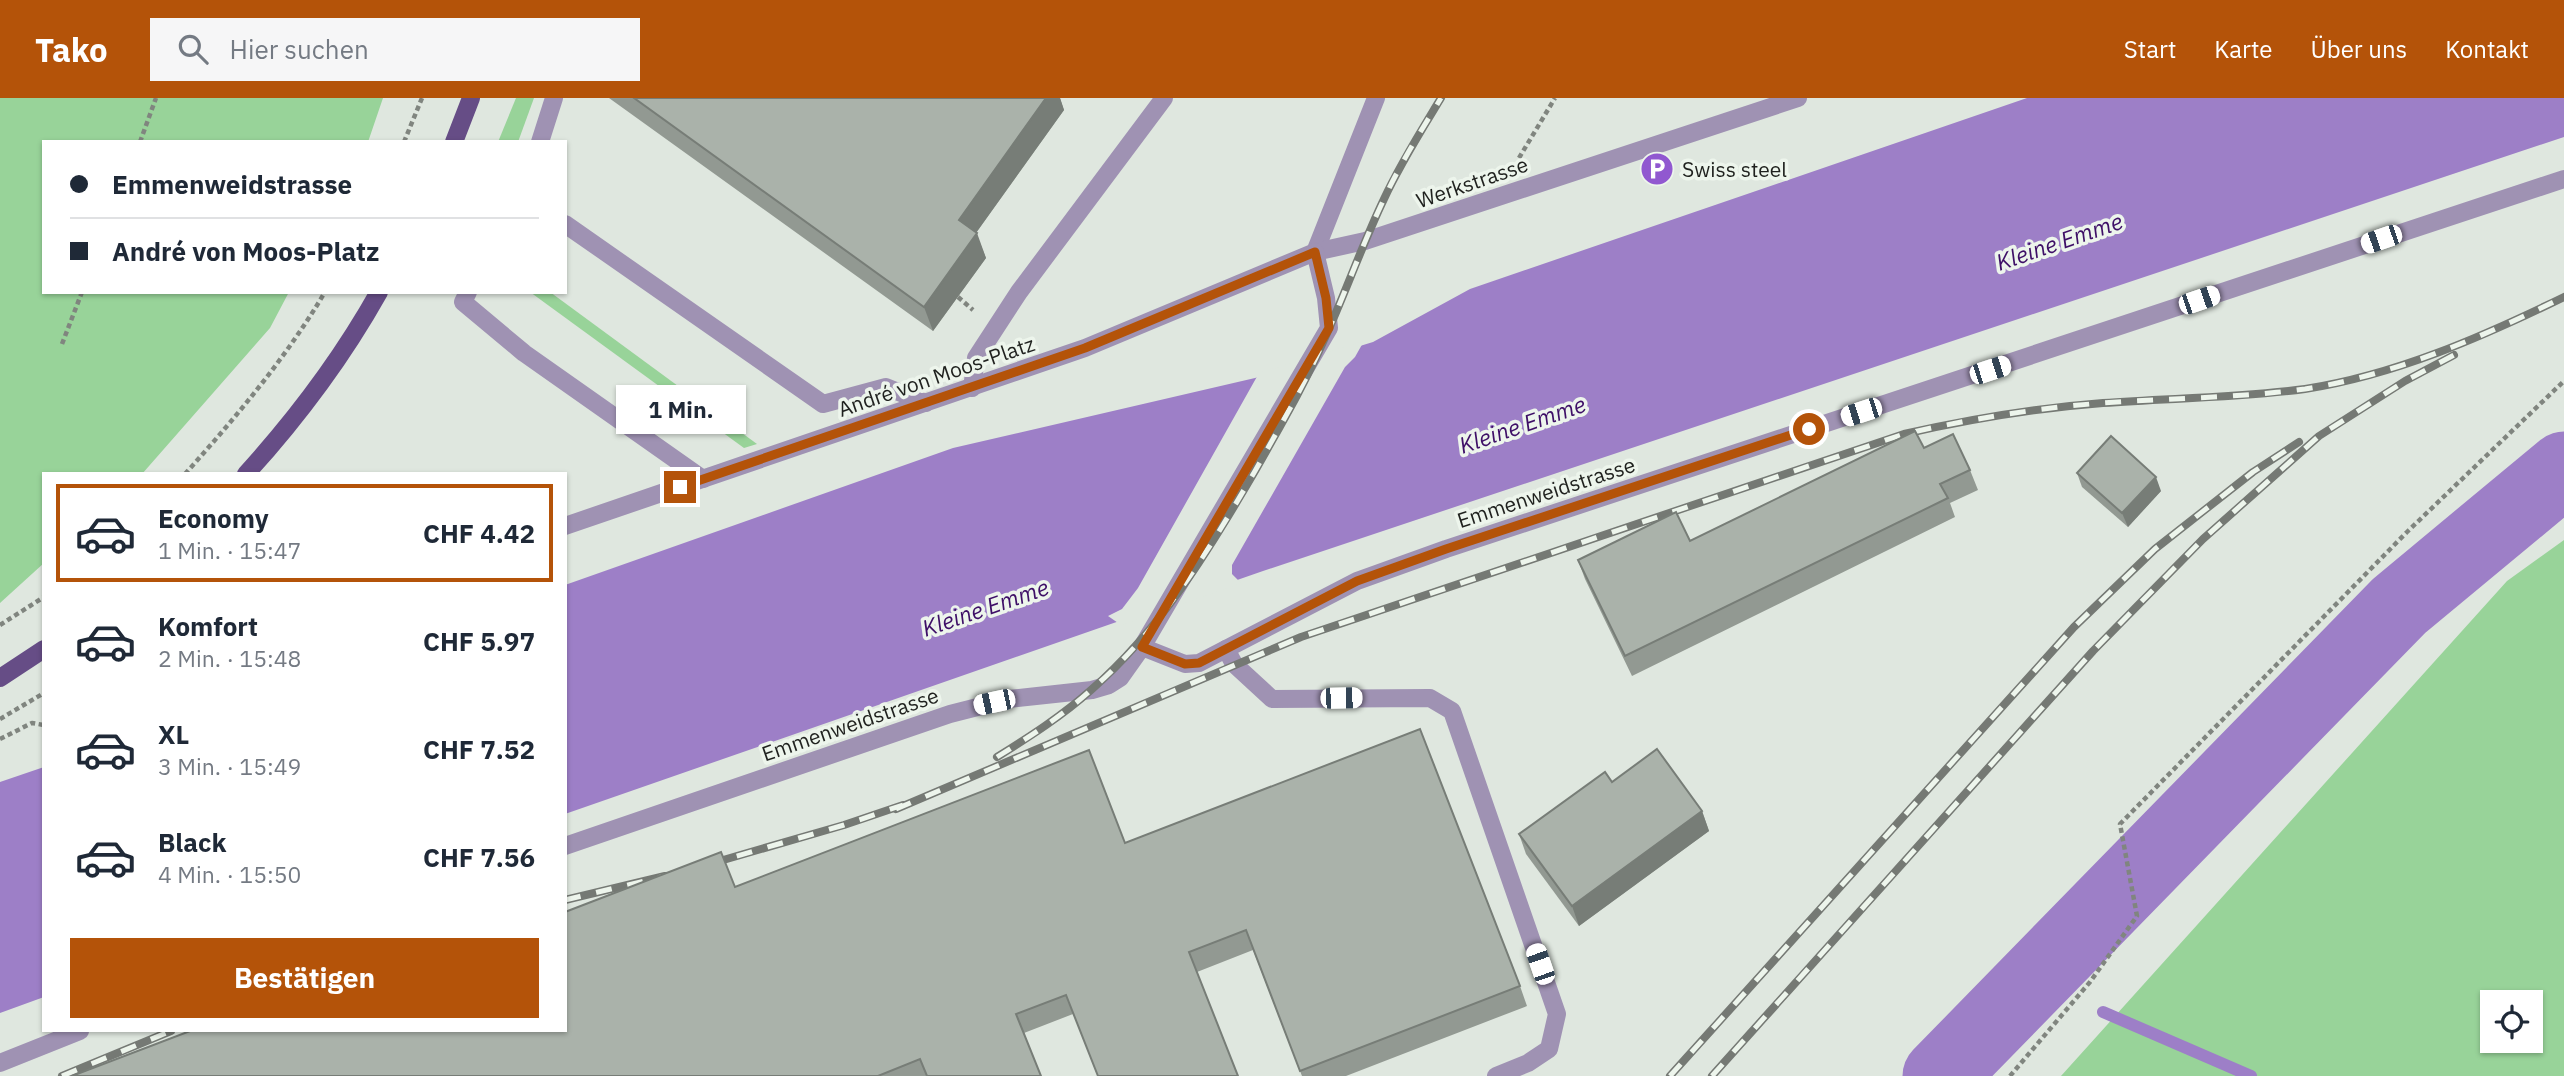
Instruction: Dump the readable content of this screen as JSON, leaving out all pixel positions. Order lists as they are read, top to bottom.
{
  "streets": {
    "street": ["Werkstrasse", "André von Moos-Platz", "Emmenweidstrasse"]
  },
  "crossings": [
    ["Werkstrasse", "André von Moos-Platz"]
  ],
  "water": ["Kleine Emme"],
  "places": {
    "parking": ["Swiss steel"]
  },
  "page": {
    "header": "Tako",
    "search": "Hier suchen",
    "nav": [
      "Start",
      "Karte",
      "Über uns",
      "Kontakt"
    ],
    "banner": ["Emmenweidstrasse", "André von Moos-Platz"],
    "bubble": "1 Min.",
    "list": [
      {
        "name": "Economy",
        "note": "1 Min. · 15:47",
        "value": "CHF 4.42"
      },
      {
        "name": "Komfort",
        "note": "2 Min. · 15:48",
        "value": "CHF 5.97"
      },
      {
        "name": "XL",
        "note": "3 Min. · 15:49",
        "value": "CHF 7.52"
      },
      {
        "name": "Black",
        "note": "4 Min. · 15:50",
        "value": "CHF 7.56"
      }
    ],
    "buttons": "Bestätigen"
  }
}
